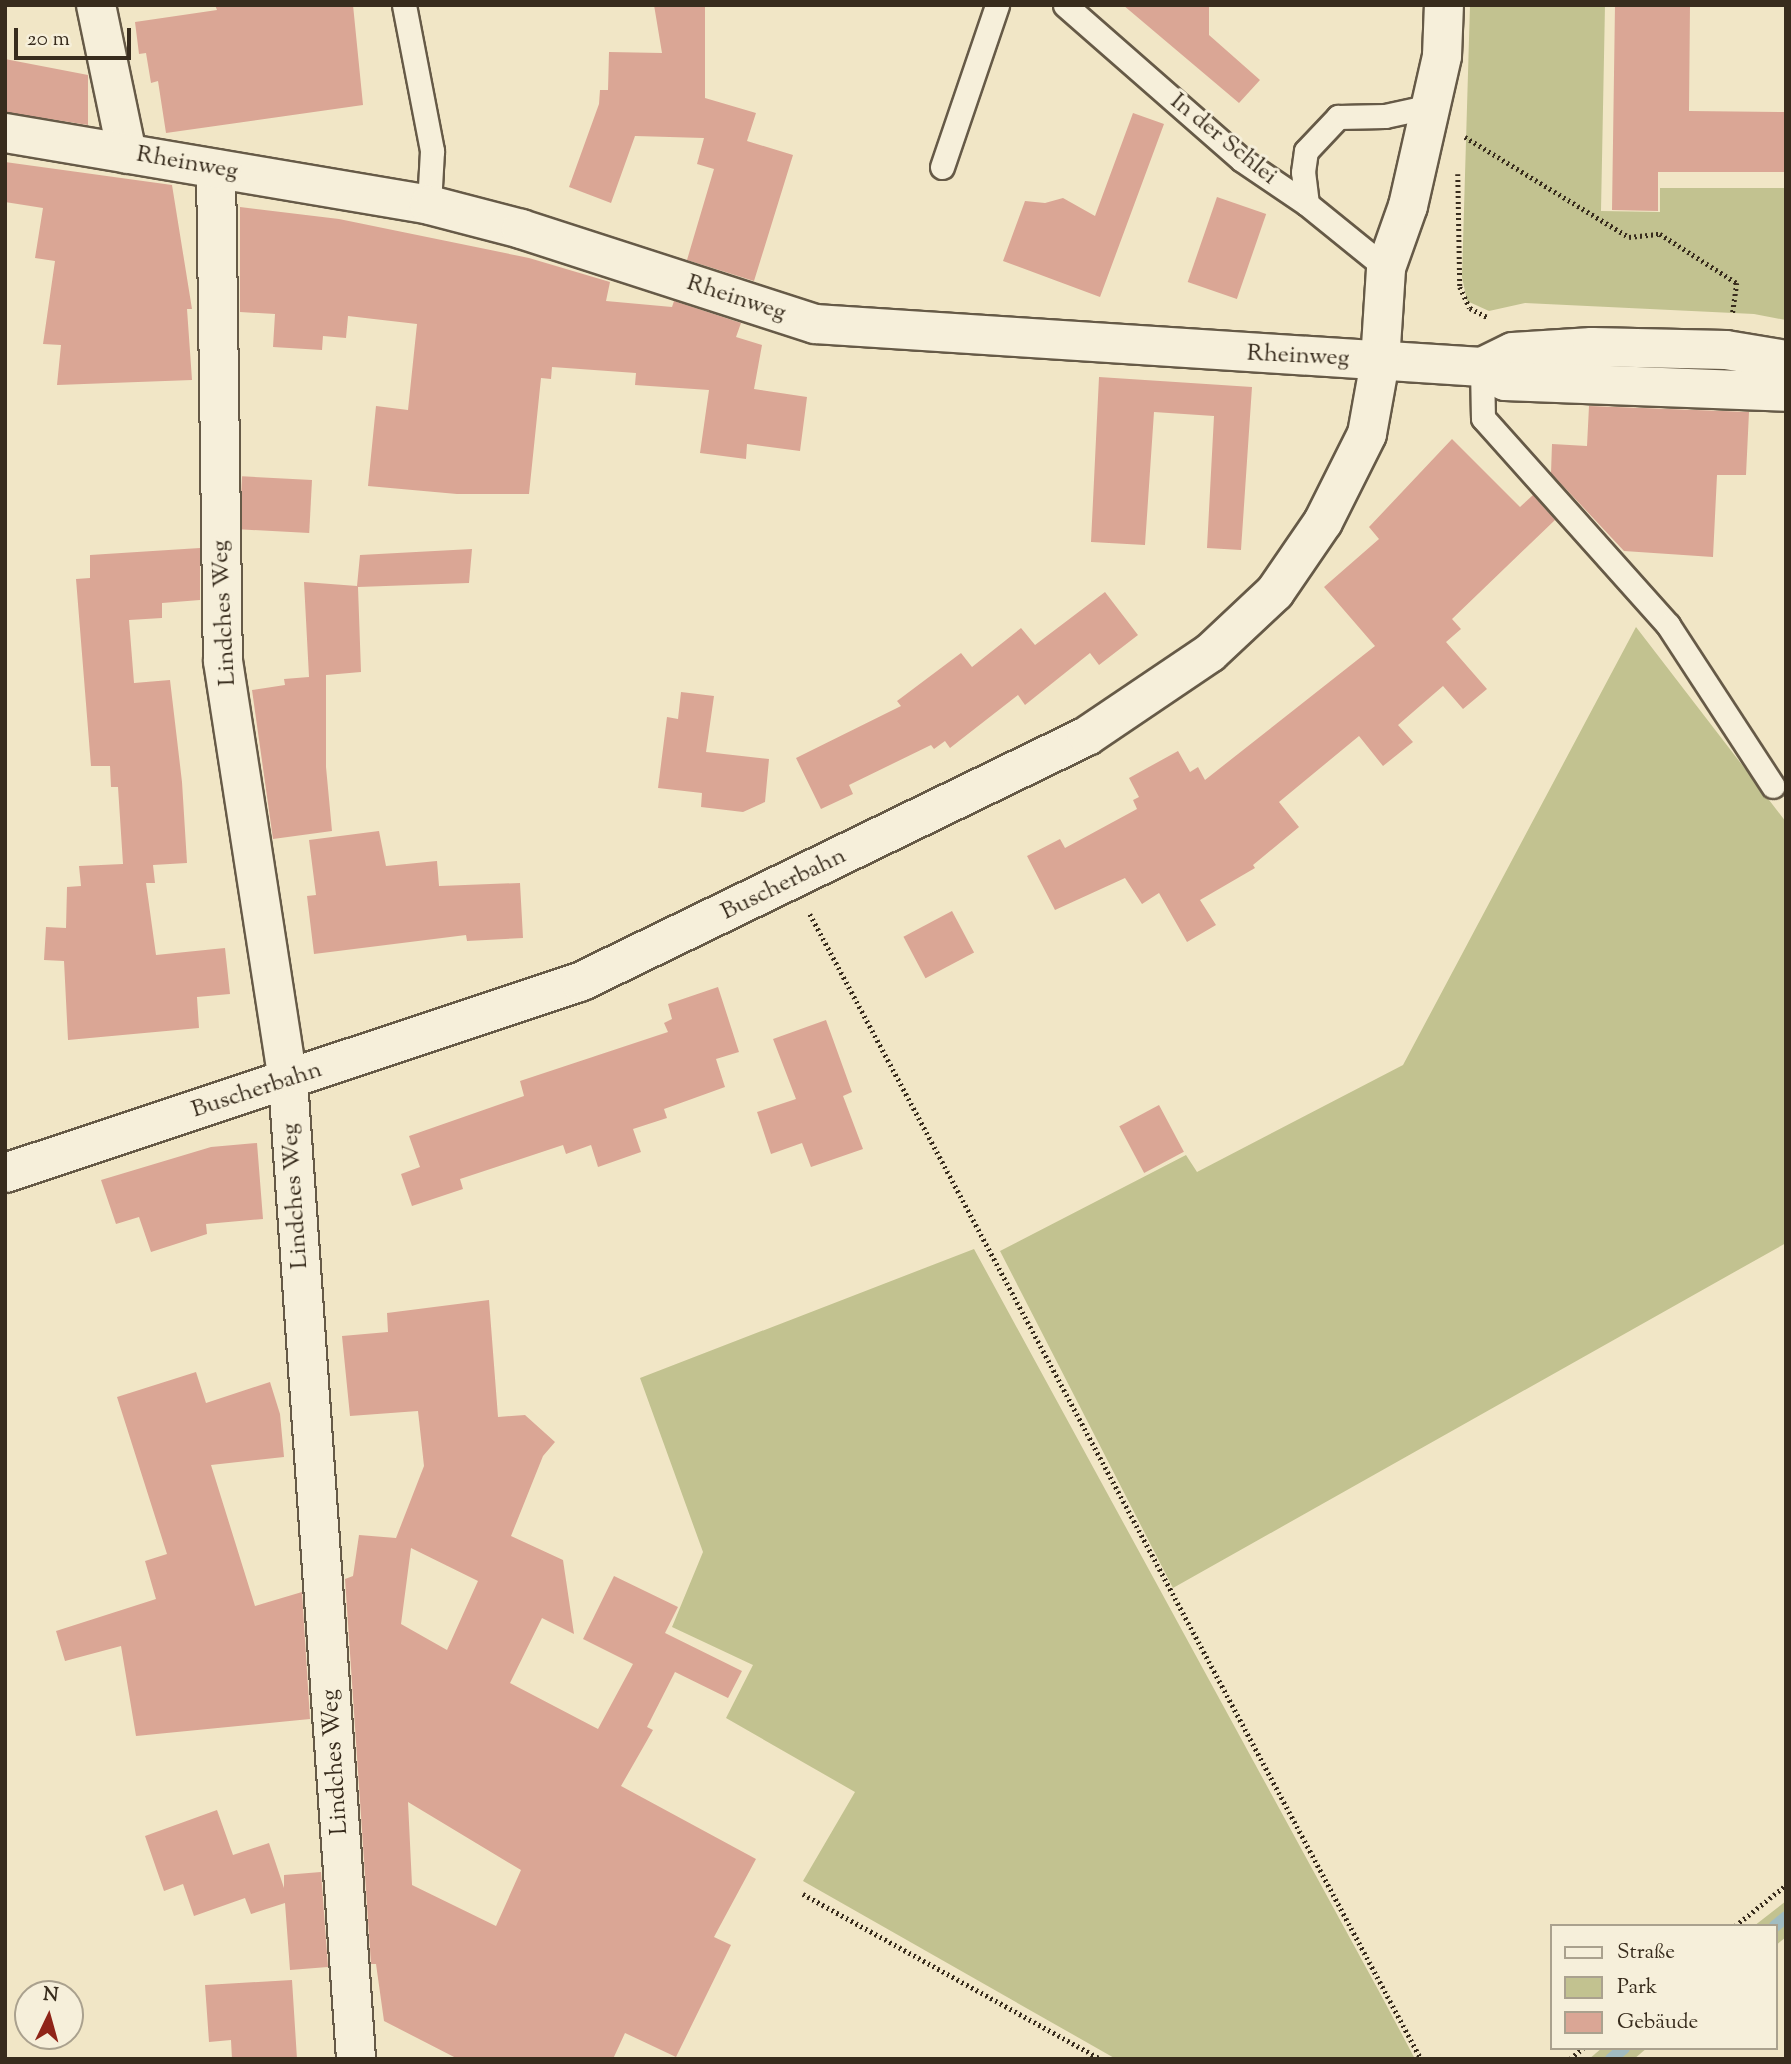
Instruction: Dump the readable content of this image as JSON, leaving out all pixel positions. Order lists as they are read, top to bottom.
{
  "streets": {
    "main road": ["Rheinweg", "Lindches Weg", "Buscherbahn"],
    "lane": ["In der Schlei"]
  },
  "crossings": [
    ["Rheinweg", "Lindches Weg"],
    ["Rheinweg", "Buscherbahn"],
    ["Lindches Weg", "Buscherbahn"]
  ],
  "legend": ["Straße", "Park", "Gebäude"],
  "scale_bar": "20 m",
  "north": "top"
}
